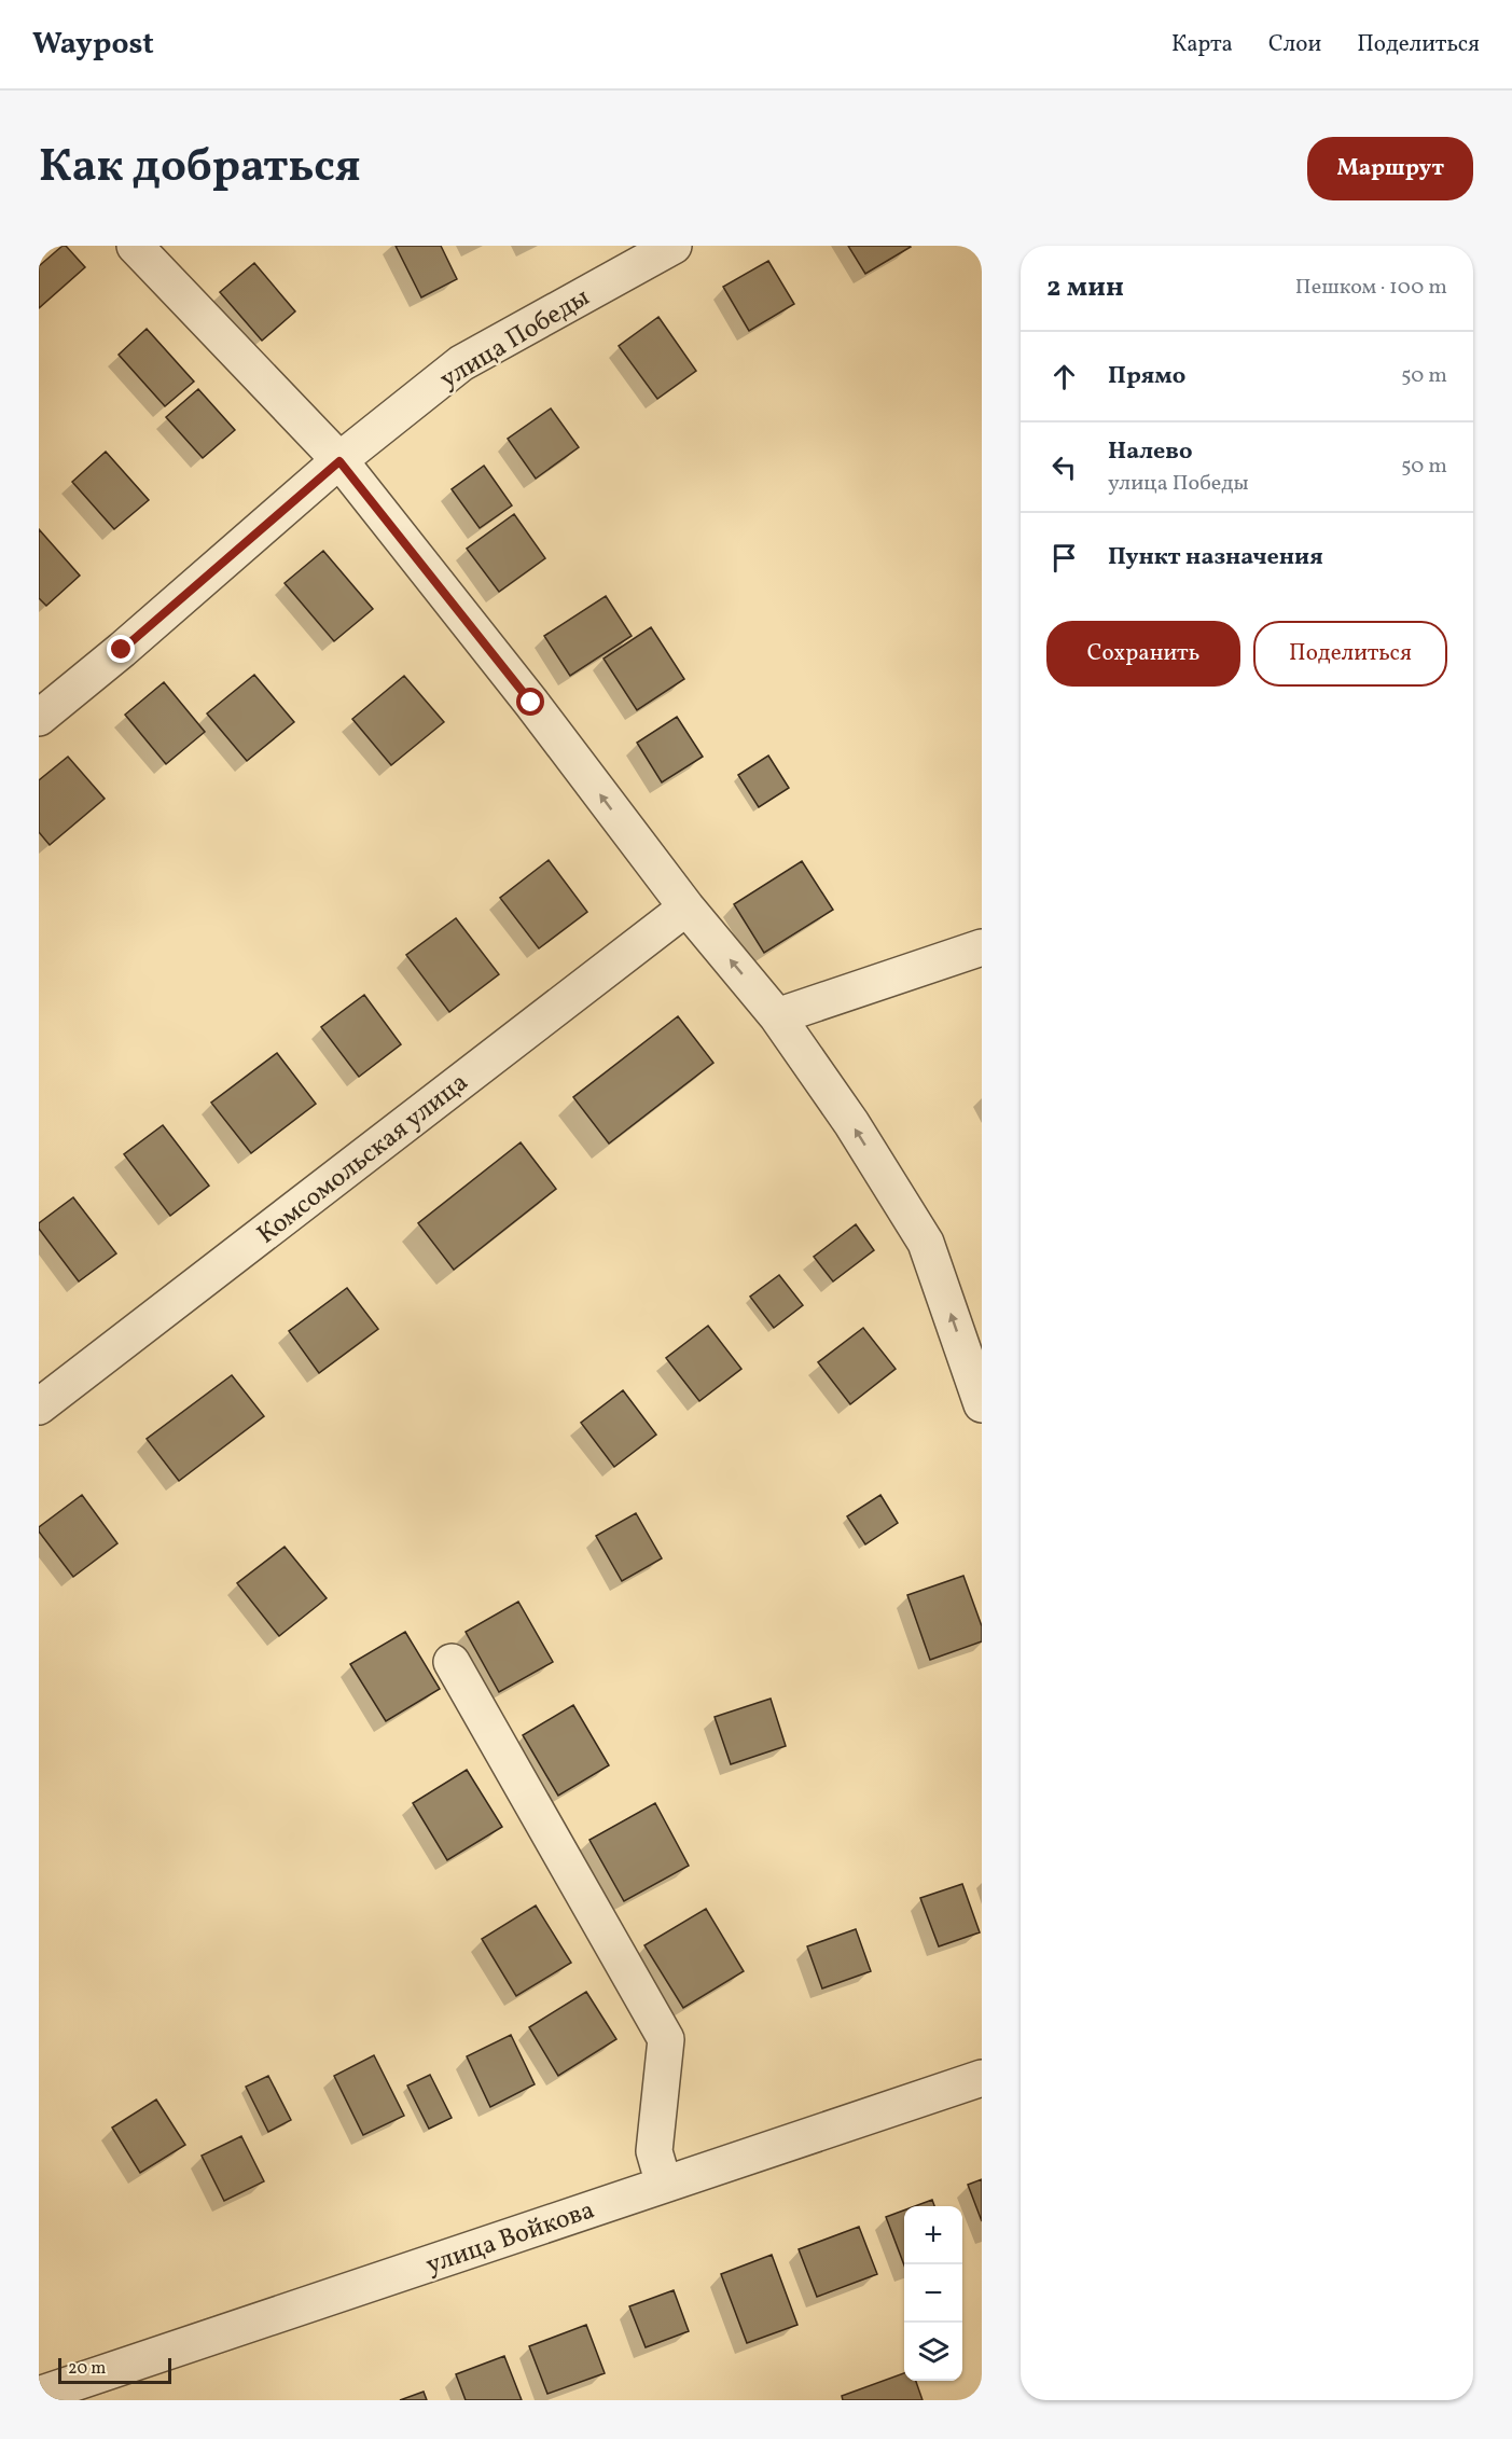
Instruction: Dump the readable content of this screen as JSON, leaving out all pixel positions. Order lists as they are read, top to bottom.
{
  "streets": {
    "street": ["улица Победы", "Комсомольская улица", "улица Войкова"]
  },
  "scale_bar": "20 m",
  "page": {
    "header": "Waypost",
    "nav": ["Карта", "Слои", "Поделиться"],
    "title": "Как добраться",
    "buttons": [
      "Маршрут",
      ["Сохранить", "Поделиться"]
    ],
    "heading": ["2 мин", "Пешком · 100 m"],
    "list": [
      ["Прямо", "50 m"],
      ["Налево", "улица Победы", "50 m"],
      "Пункт назначения"
    ],
    "map_buttons": ["+", "−"],
    "scale": "20 m"
  }
}
